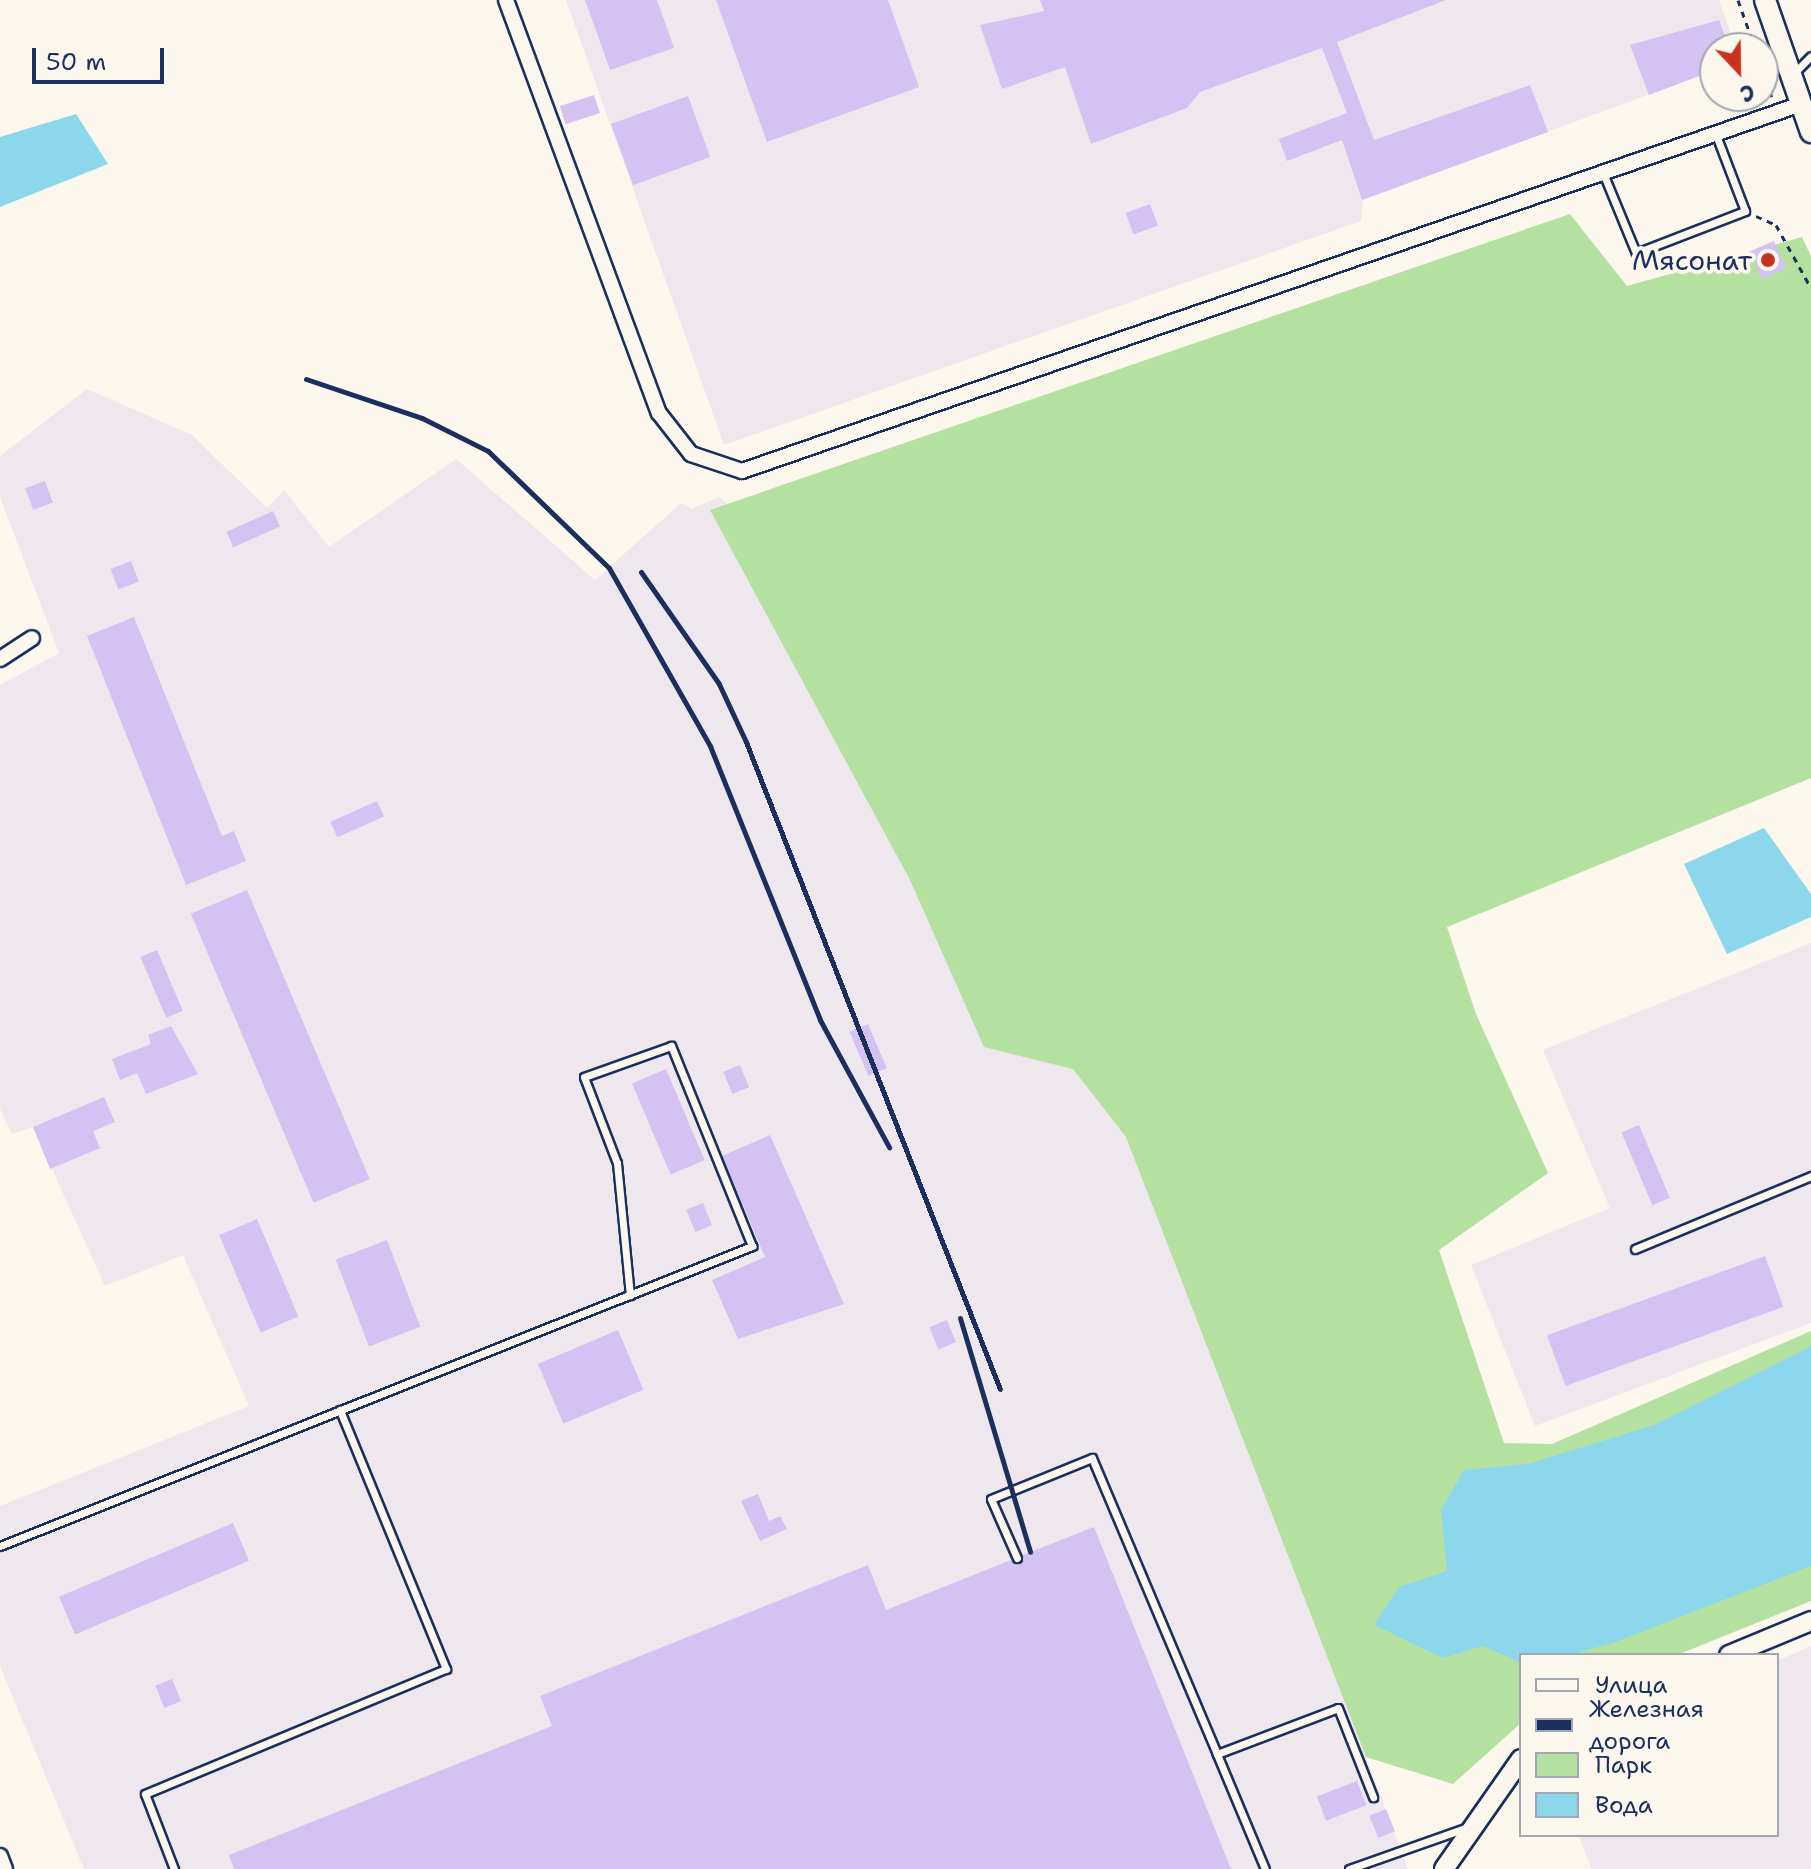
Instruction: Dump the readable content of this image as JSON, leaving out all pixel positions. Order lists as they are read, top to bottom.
{
  "places": ["Мясонат"],
  "legend": [
    "Улица",
    "Железная дорога",
    "Парк",
    "Вода"
  ],
  "scale_bar": "50 m",
  "north": "bottom"
}
